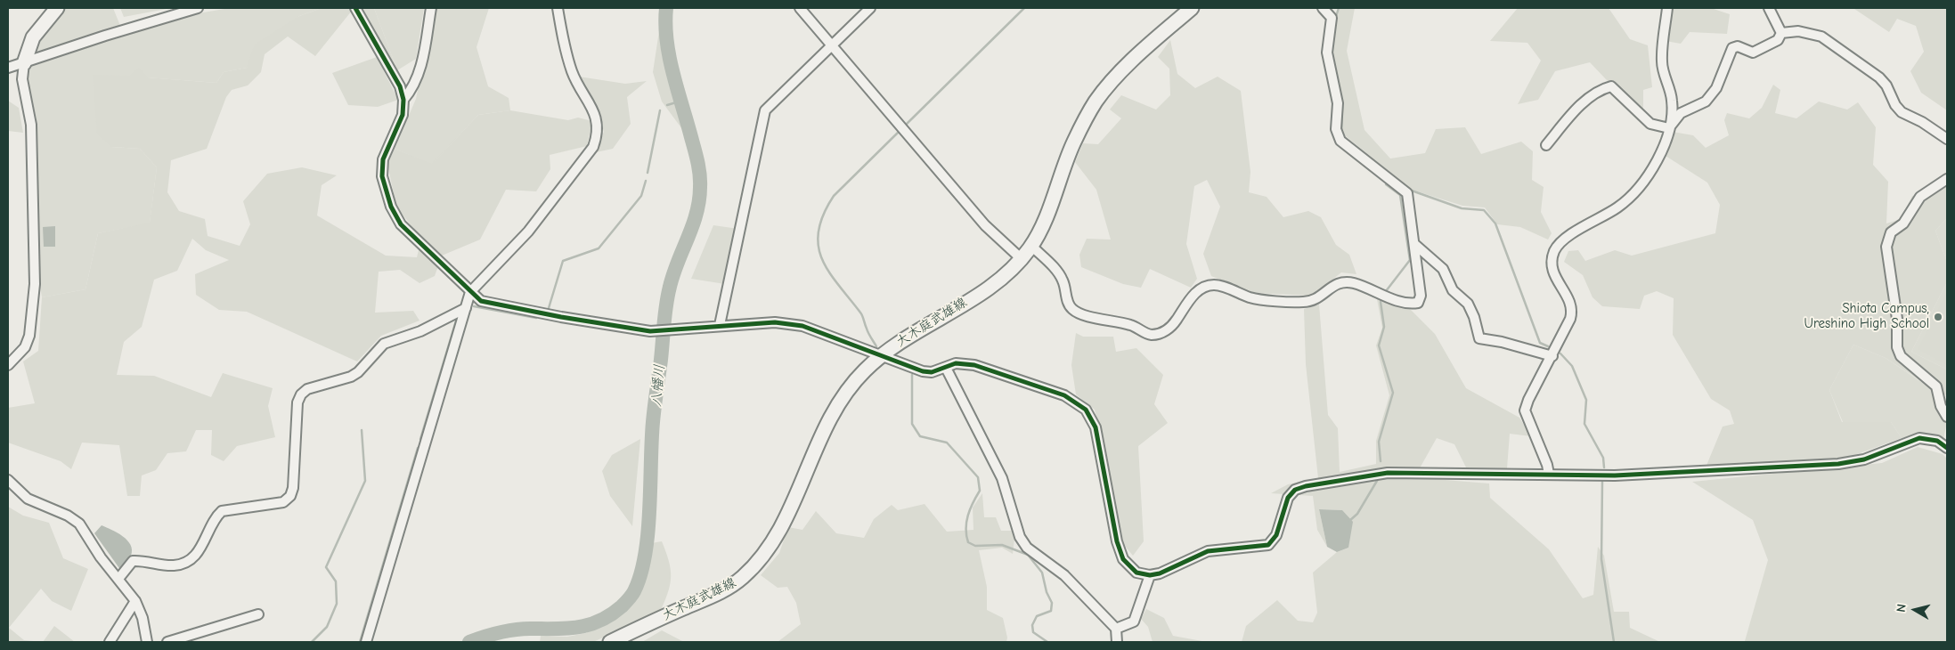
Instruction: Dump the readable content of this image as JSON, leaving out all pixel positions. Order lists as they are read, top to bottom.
{
  "streets": {
    "main road": ["大木庭武雄線"]
  },
  "water": ["八幡川"],
  "places": ["Shiota Campus, Ureshino High School"],
  "north": "left"
}
